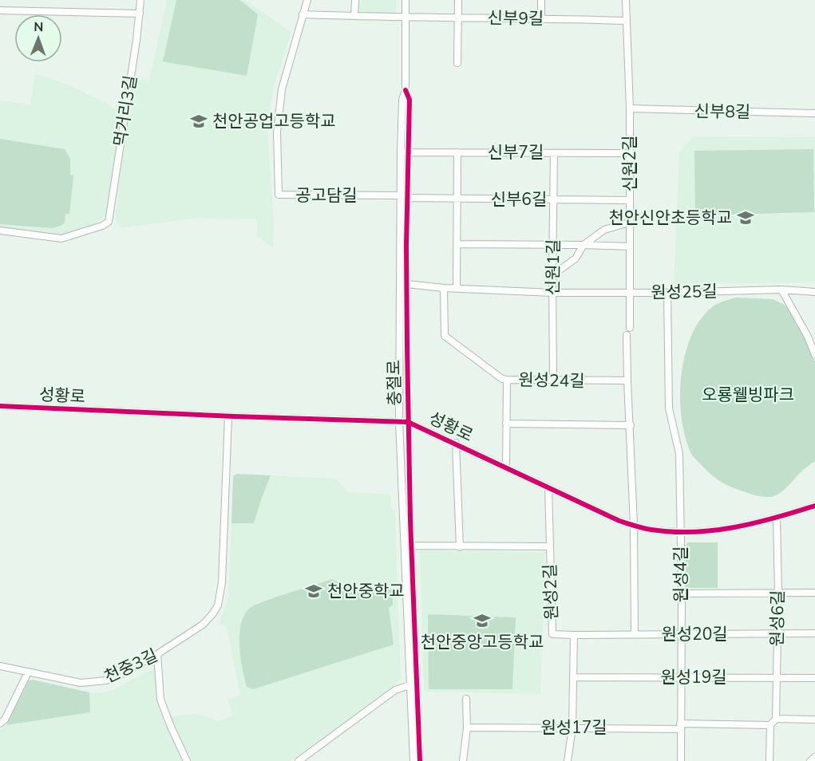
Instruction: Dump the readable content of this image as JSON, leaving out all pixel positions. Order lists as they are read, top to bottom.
{
  "streets": {
    "street": [
      "신부9길",
      "먹거리3길",
      "신부8길",
      "신부7길",
      "신원2길",
      "공고담길",
      "신부6길",
      "신원1길",
      "원성25길",
      "원성24길",
      "충절로",
      "성황로",
      "원성4길",
      "원성2길",
      "원성6길",
      "원성20길",
      "천중3길",
      "원성19길",
      "원성17길"
    ]
  },
  "crossings": [
    ["신부9길", "신원2길"],
    ["신부9길", "공고담길"],
    ["신부9길", "충절로"],
    ["신부8길", "신원2길"],
    ["신부7길", "신원2길"],
    ["신부7길", "신원1길"],
    ["신부7길", "충절로"],
    ["신원2길", "신부6길"],
    ["신원2길", "원성25길"],
    ["공고담길", "신부6길"],
    ["공고담길", "충절로"],
    ["신부6길", "신원1길"],
    ["신부6길", "충절로"],
    ["신원1길", "원성25길"],
    ["신원1길", "원성24길"],
    ["원성25길", "충절로"],
    ["원성24길", "성황로"],
    ["충절로", "성황로"],
    ["성황로", "원성4길"],
    ["성황로", "원성2길"],
    ["성황로", "원성6길"],
    ["성황로", "천중3길"],
    ["원성4길", "원성20길"],
    ["원성4길", "원성19길"],
    ["원성4길", "원성17길"],
    ["원성2길", "원성20길"],
    ["원성2길", "원성19길"],
    ["원성2길", "원성17길"],
    ["원성6길", "원성20길"],
    ["원성6길", "원성19길"]
  ],
  "parks": ["오룡웰빙파크"],
  "places": {
    "school or university": [
      "천안공업고등학교",
      "천안신안초등학교",
      "천안중학교",
      "천안중앙고등학교"
    ]
  },
  "north": "top"
}
